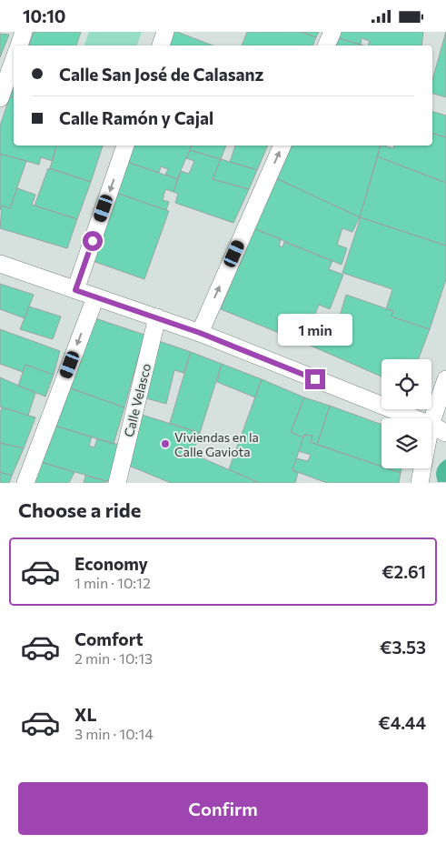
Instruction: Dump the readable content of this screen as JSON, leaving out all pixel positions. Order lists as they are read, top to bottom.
{
  "streets": {
    "street": ["Calle Velasco"]
  },
  "places": ["Viviendas en la Calle Gaviota"],
  "page": {
    "status": "10:10",
    "banner": ["Calle San José de Calasanz", "Calle Ramón y Cajal"],
    "bubble": "1 min",
    "heading": "Choose a ride",
    "list": [
      {
        "name": "Economy",
        "note": "1 min · 10:12",
        "value": "€2.61"
      },
      {
        "name": "Comfort",
        "note": "2 min · 10:13",
        "value": "€3.53"
      },
      {
        "name": "XL",
        "note": "3 min · 10:14",
        "value": "€4.44"
      }
    ],
    "buttons": "Confirm"
  }
}
